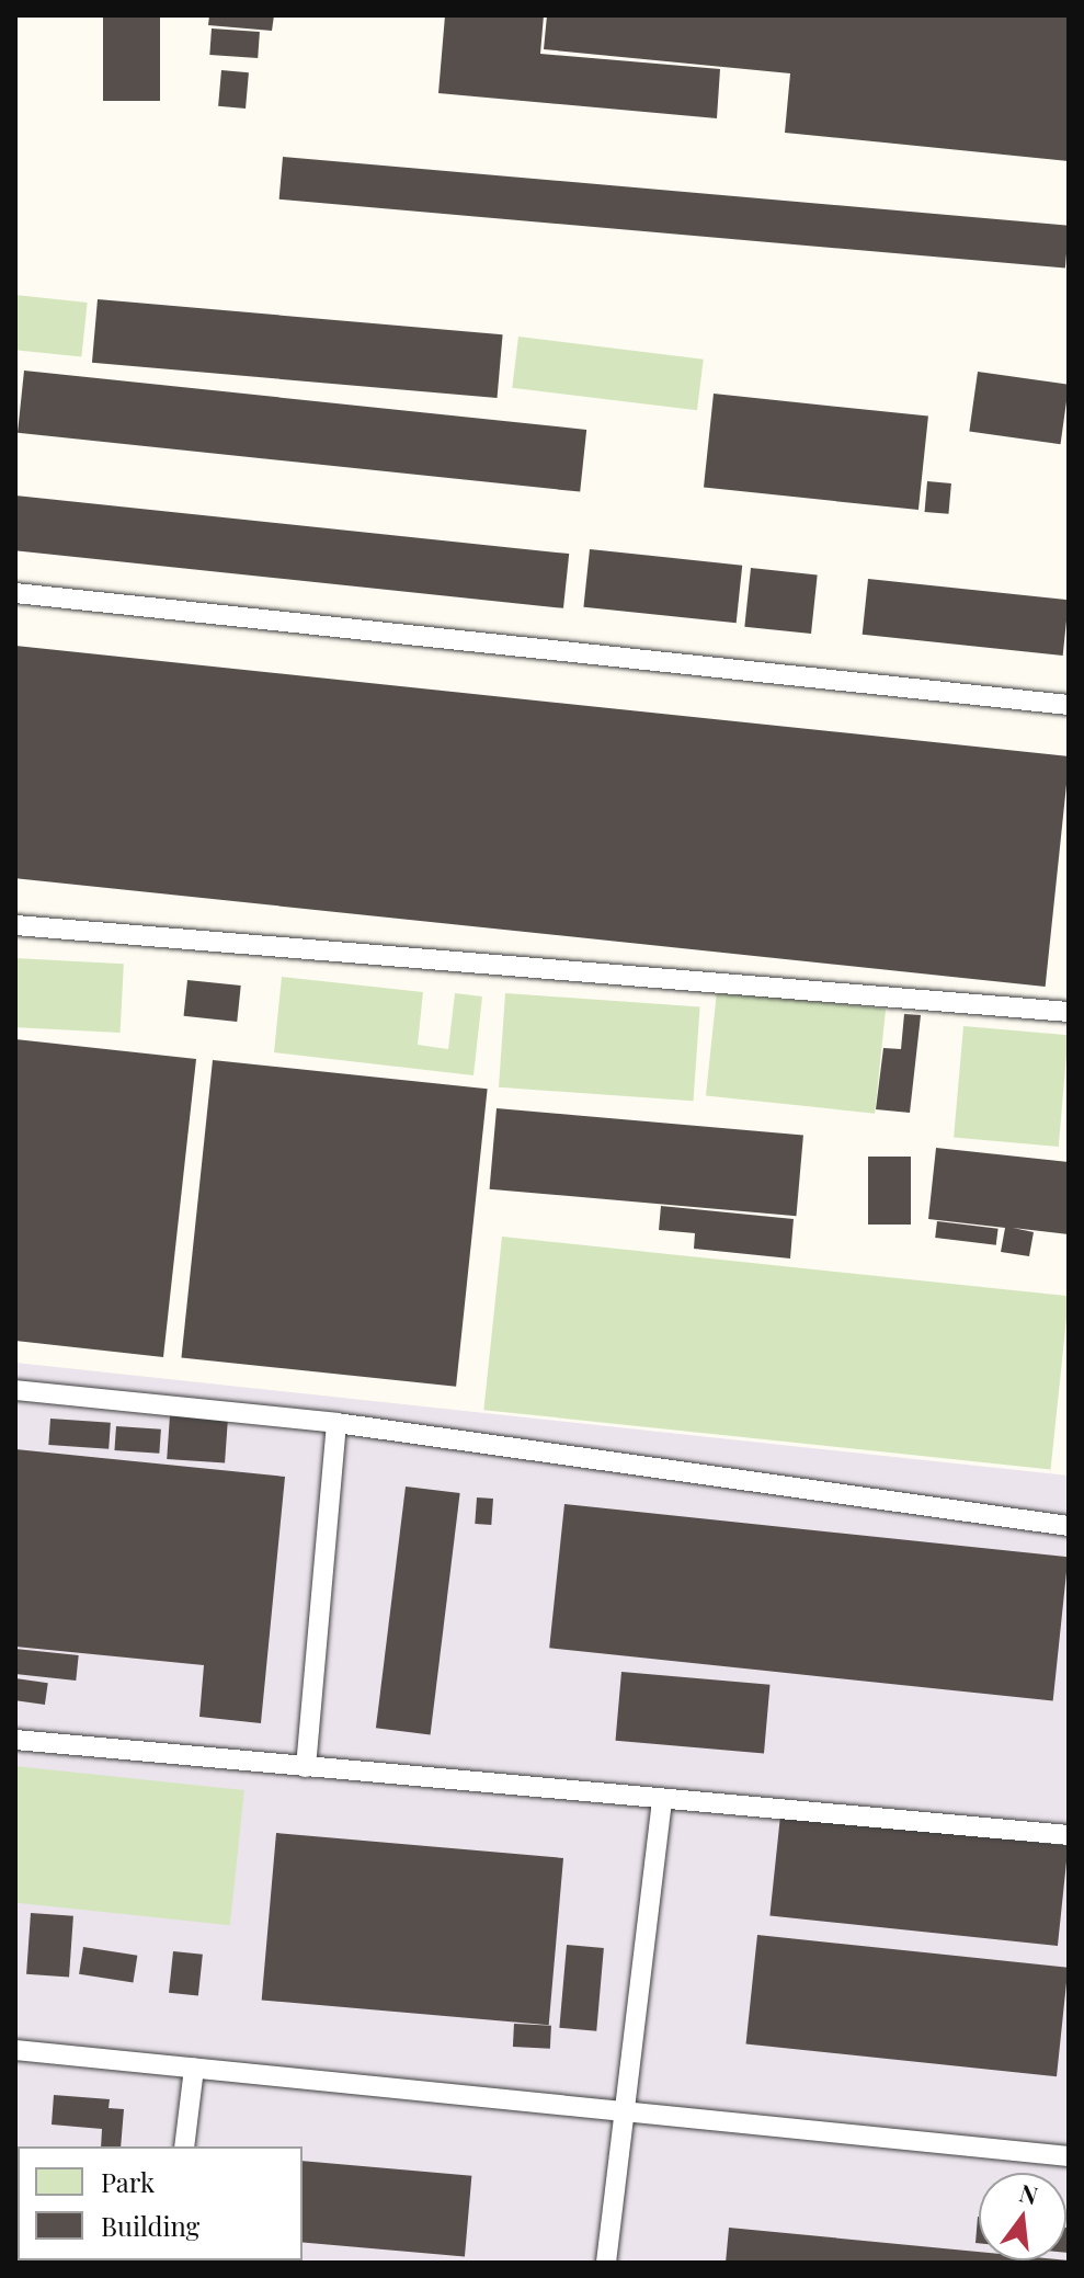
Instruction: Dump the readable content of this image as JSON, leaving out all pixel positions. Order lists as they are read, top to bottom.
{
  "legend": ["Park", "Building"],
  "north": "top"
}
